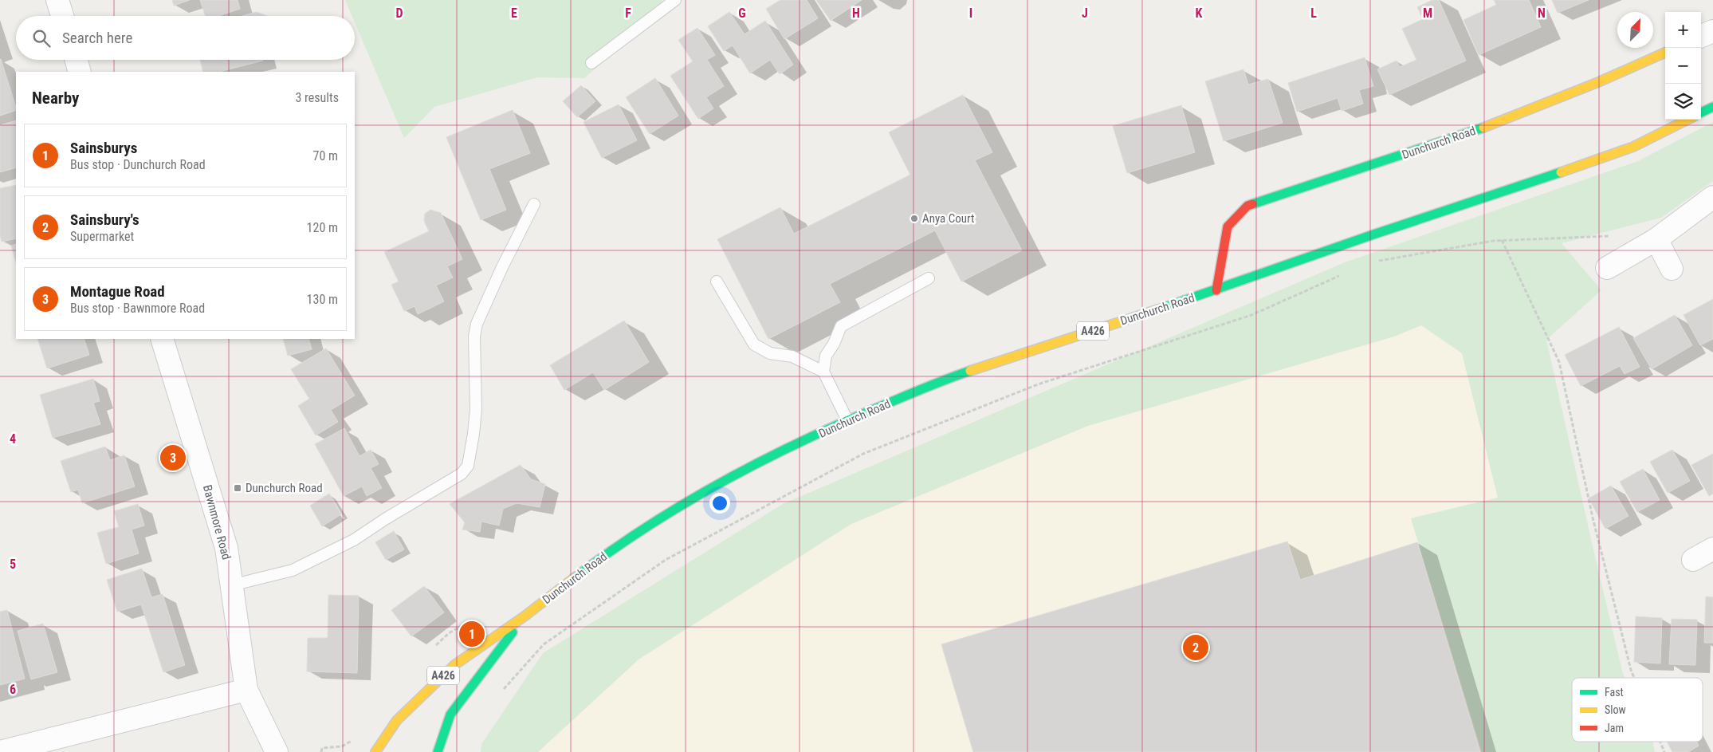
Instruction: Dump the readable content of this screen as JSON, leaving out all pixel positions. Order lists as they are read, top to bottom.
{
  "streets": {
    "main road": ["Dunchurch Road", "A426"],
    "street": ["Bawnmore Road"]
  },
  "places": {
    "other": ["Anya Court"],
    "transit": ["Dunchurch Road"]
  },
  "legend": ["Fast", "Slow", "Jam"],
  "north": "top right",
  "page": {
    "map_buttons": ["+", "−"],
    "search": "Search here",
    "heading": ["Nearby", "3 results"],
    "list": [
      {
        "mark": "1",
        "name": "Sainsburys",
        "note": "Bus stop · Dunchurch Road",
        "value": "70 m"
      },
      {
        "mark": "2",
        "name": "Sainsbury's",
        "note": "Supermarket",
        "value": "120 m"
      },
      {
        "mark": "3",
        "name": "Montague Road",
        "note": "Bus stop · Bawnmore Road",
        "value": "130 m"
      }
    ],
    "pins": ["3", "1", "2"]
  },
  "grid": {
    "columns": [
      "D",
      "E",
      "F",
      "G",
      "H",
      "I",
      "J",
      "K",
      "L",
      "M",
      "N"
    ],
    "rows": ["4", "5", "6"]
  }
}
